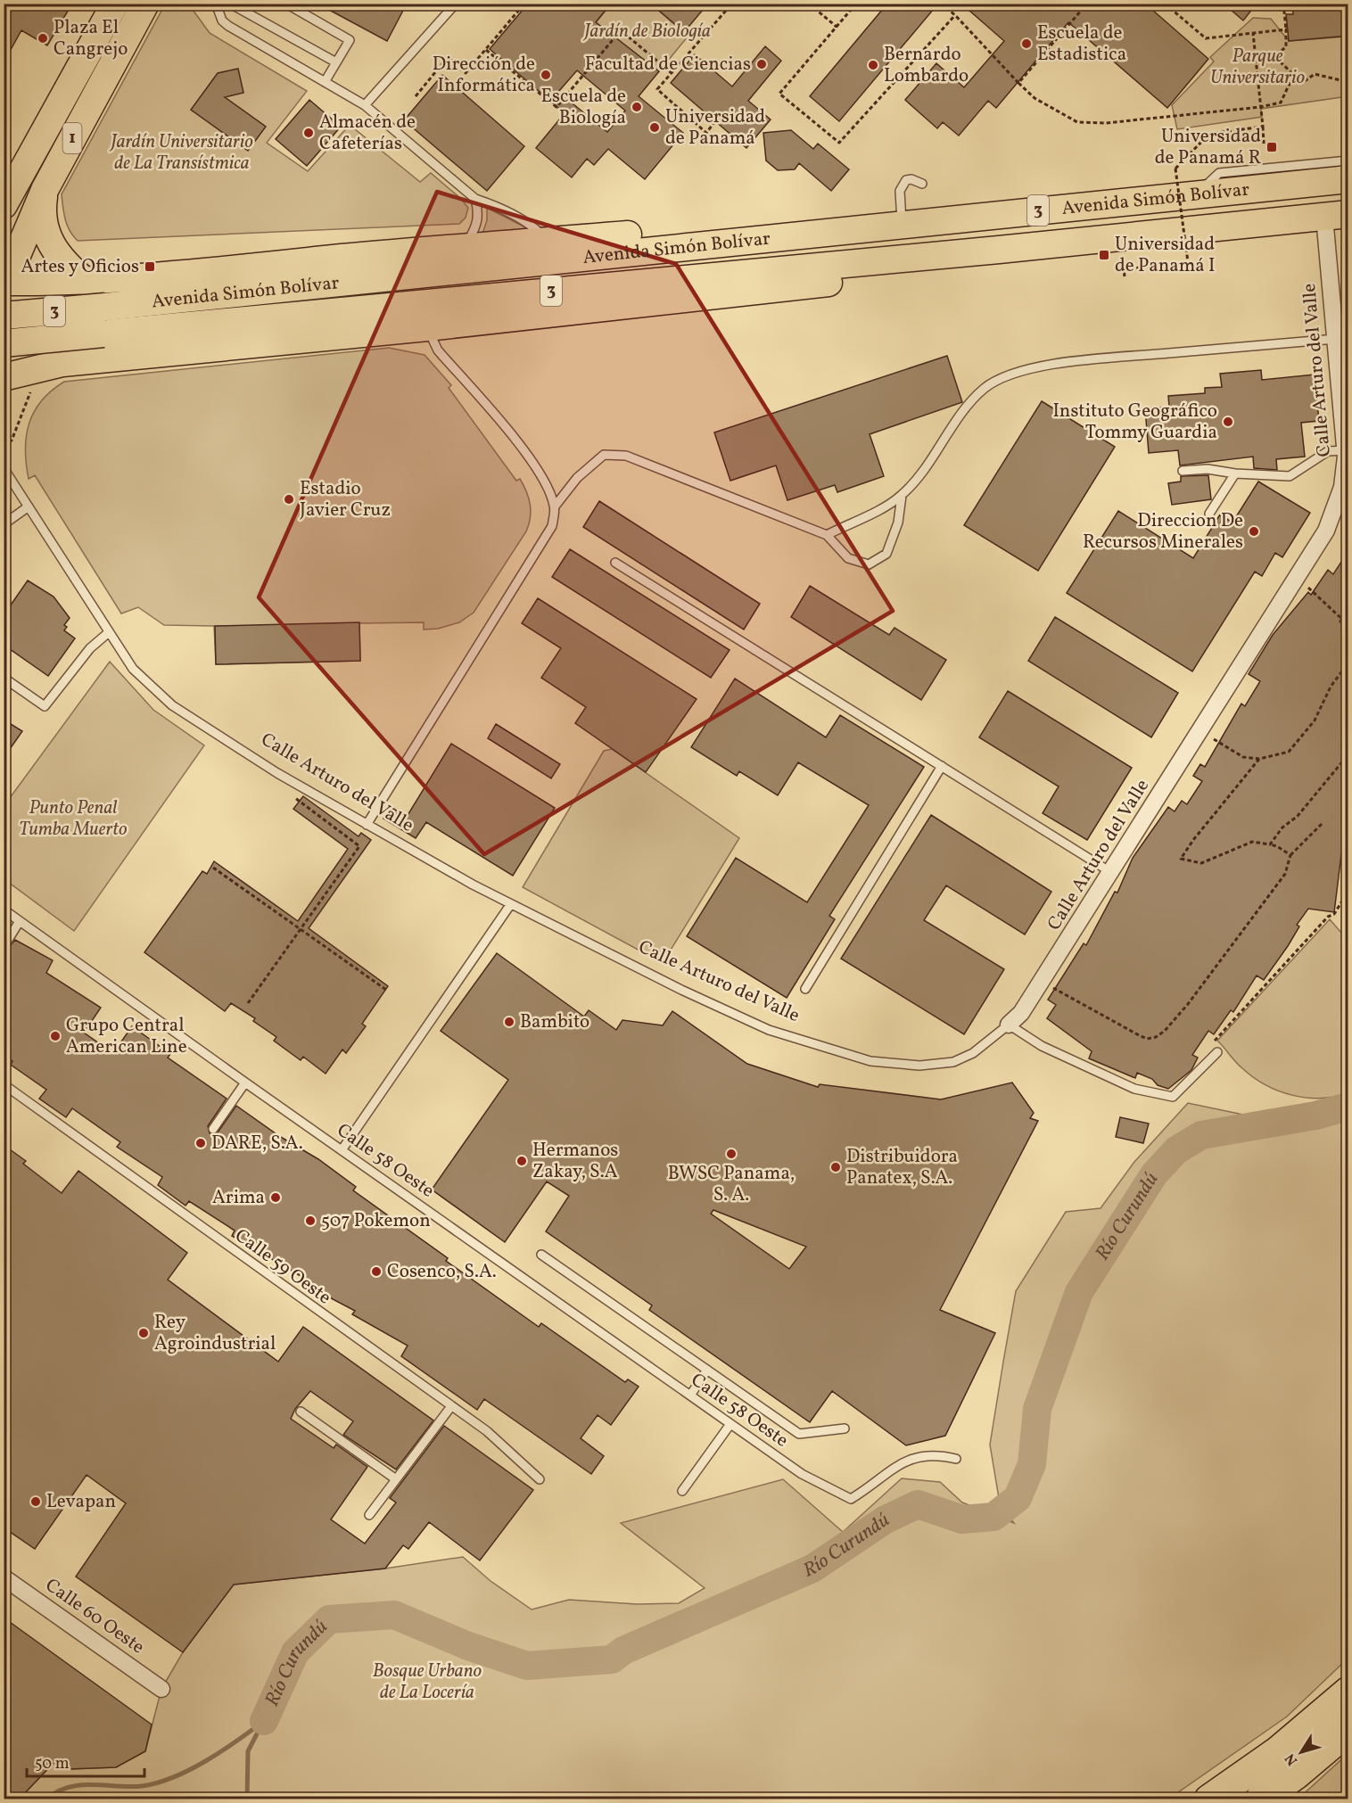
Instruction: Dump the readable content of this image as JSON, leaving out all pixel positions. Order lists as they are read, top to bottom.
{
  "streets": {
    "main road": ["1", "Avenida Simón Bolívar", "3"],
    "street": ["Calle Arturo del Valle", "Calle 60 Oeste"],
    "lane": ["Calle 58 Oeste", "Calle 59 Oeste"]
  },
  "crossings": [
    ["1", "Avenida Simón Bolívar"],
    ["Avenida Simón Bolívar", "Calle Arturo del Valle"]
  ],
  "water": ["Río Curundú"],
  "parks": [
    "Jardín de Biología",
    "Parque Universitario",
    "Jardín Universitario de La Transístmica",
    "Punto Penal Tumba Muerto",
    "Bosque Urbano de La Locería"
  ],
  "places": {
    "other": [
      "Plaza El Cangrejo",
      "Escuela de Estadistica",
      "Facultad de Ciencias",
      "Bernardo Lombardo",
      "Dirección de Informática",
      "Escuela de Biología",
      "Universidad de Panamá",
      "Almacén de Cafeterías",
      "Instituto Geográfico Tommy Guardia",
      "Estadio Javier Cruz",
      "Direccion De Recursos Minerales",
      "Bambito",
      "Grupo Central American Line",
      "DARE, S.A.",
      "BWSC Panama, S. A.",
      "Hermanos Zakay, S.A",
      "Distribuidora Panatex, S.A.",
      "Arima",
      "507 Pokemon",
      "Cosenco, S.A.",
      "Rey Agroindustrial",
      "Levapan"
    ],
    "transit": ["Universidad de Panamá R", "Universidad de Panamá I", "Artes y Oficios"]
  },
  "scale_bar": "50 m",
  "north": "bottom left"
}
